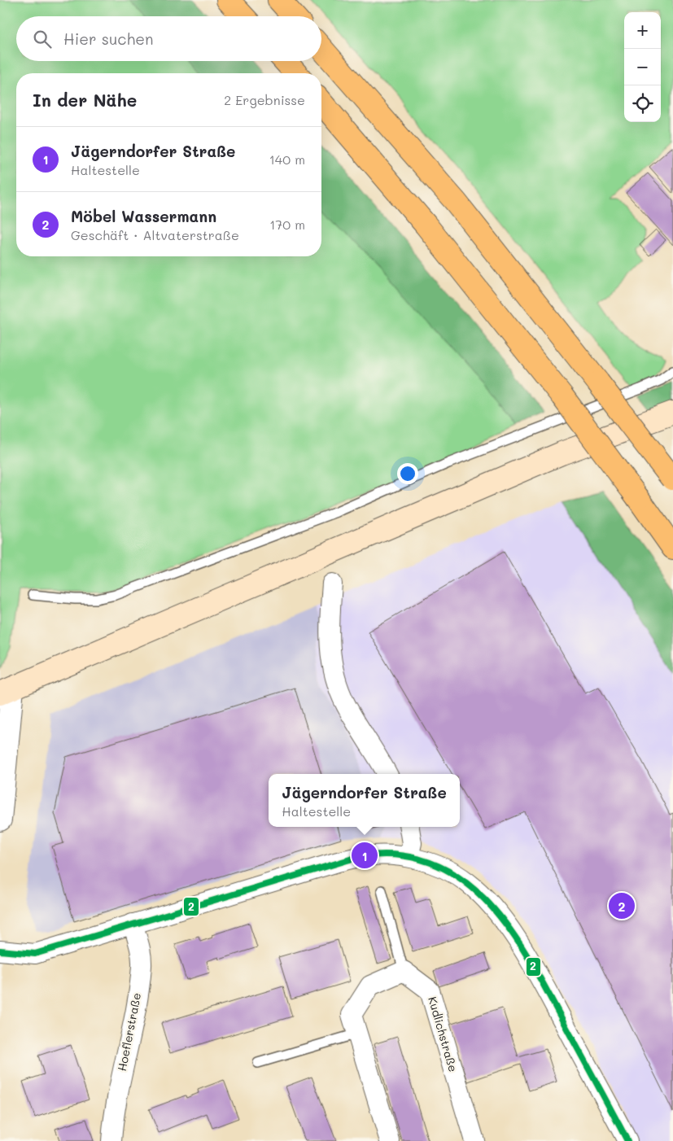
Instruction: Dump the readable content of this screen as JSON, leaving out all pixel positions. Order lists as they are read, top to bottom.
{
  "streets": {
    "street": ["Hoeflerstraße", "Kudlichstraße"]
  },
  "lines": ["transit line 2"],
  "page": {
    "map_buttons": ["+", "−"],
    "search": "Hier suchen",
    "heading": ["In der Nähe", "2 Ergebnisse"],
    "list": [
      {
        "mark": "1",
        "name": "Jägerndorfer Straße",
        "note": "Haltestelle",
        "value": "140 m"
      },
      {
        "mark": "2",
        "name": "Möbel Wassermann",
        "note": "Geschäft · Altvaterstraße",
        "value": "170 m"
      }
    ],
    "popup": ["Jägerndorfer Straße", "Haltestelle"],
    "pins": ["1", "2"]
  }
}
